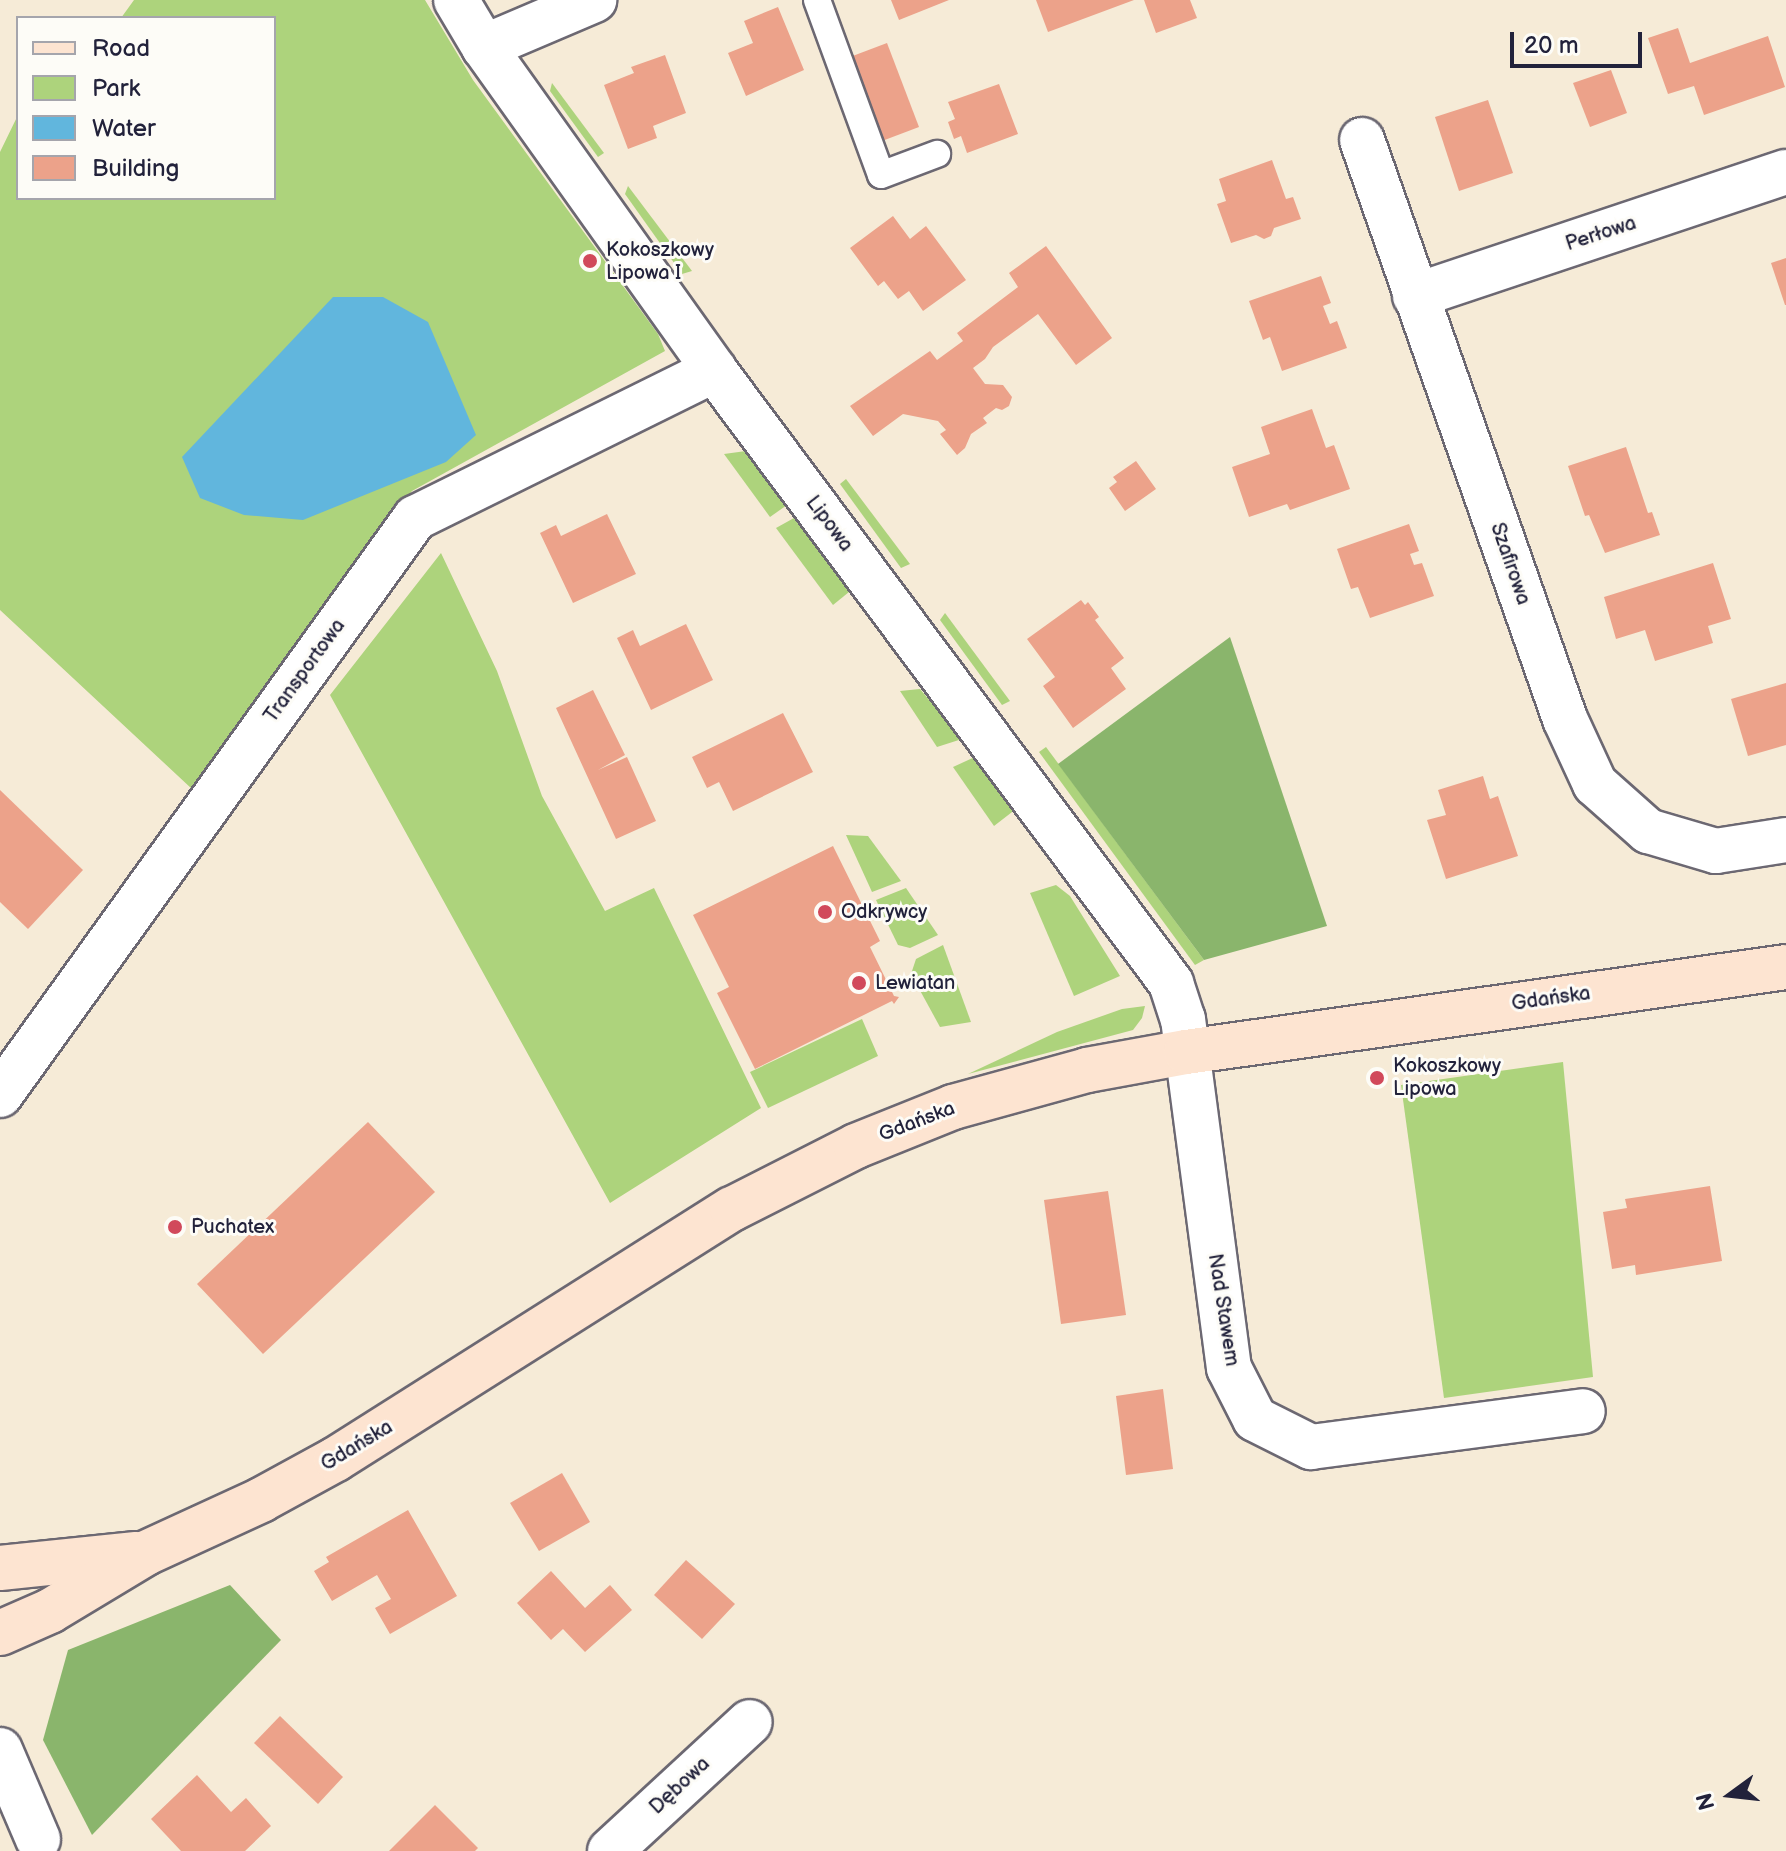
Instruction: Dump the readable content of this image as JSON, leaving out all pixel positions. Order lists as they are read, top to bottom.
{
  "streets": {
    "main road": ["Gdańska"],
    "street": [
      "Perłowa",
      "Lipowa",
      "Szafirowa",
      "Transportowa",
      "Nad Stawem",
      "Dębowa"
    ]
  },
  "crossings": [
    ["Perłowa", "Szafirowa"],
    ["Lipowa", "Transportowa"],
    ["Lipowa", "Gdańska"],
    ["Lipowa", "Nad Stawem"],
    ["Gdańska", "Nad Stawem"]
  ],
  "places": [
    "Kokoszkowy Lipowa I",
    "Odkrywcy",
    "Lewiatan",
    "Kokoszkowy Lipowa",
    "Puchatex"
  ],
  "legend": [
    "Road",
    "Park",
    "Water",
    "Building"
  ],
  "scale_bar": "20 m",
  "north": "left"
}
